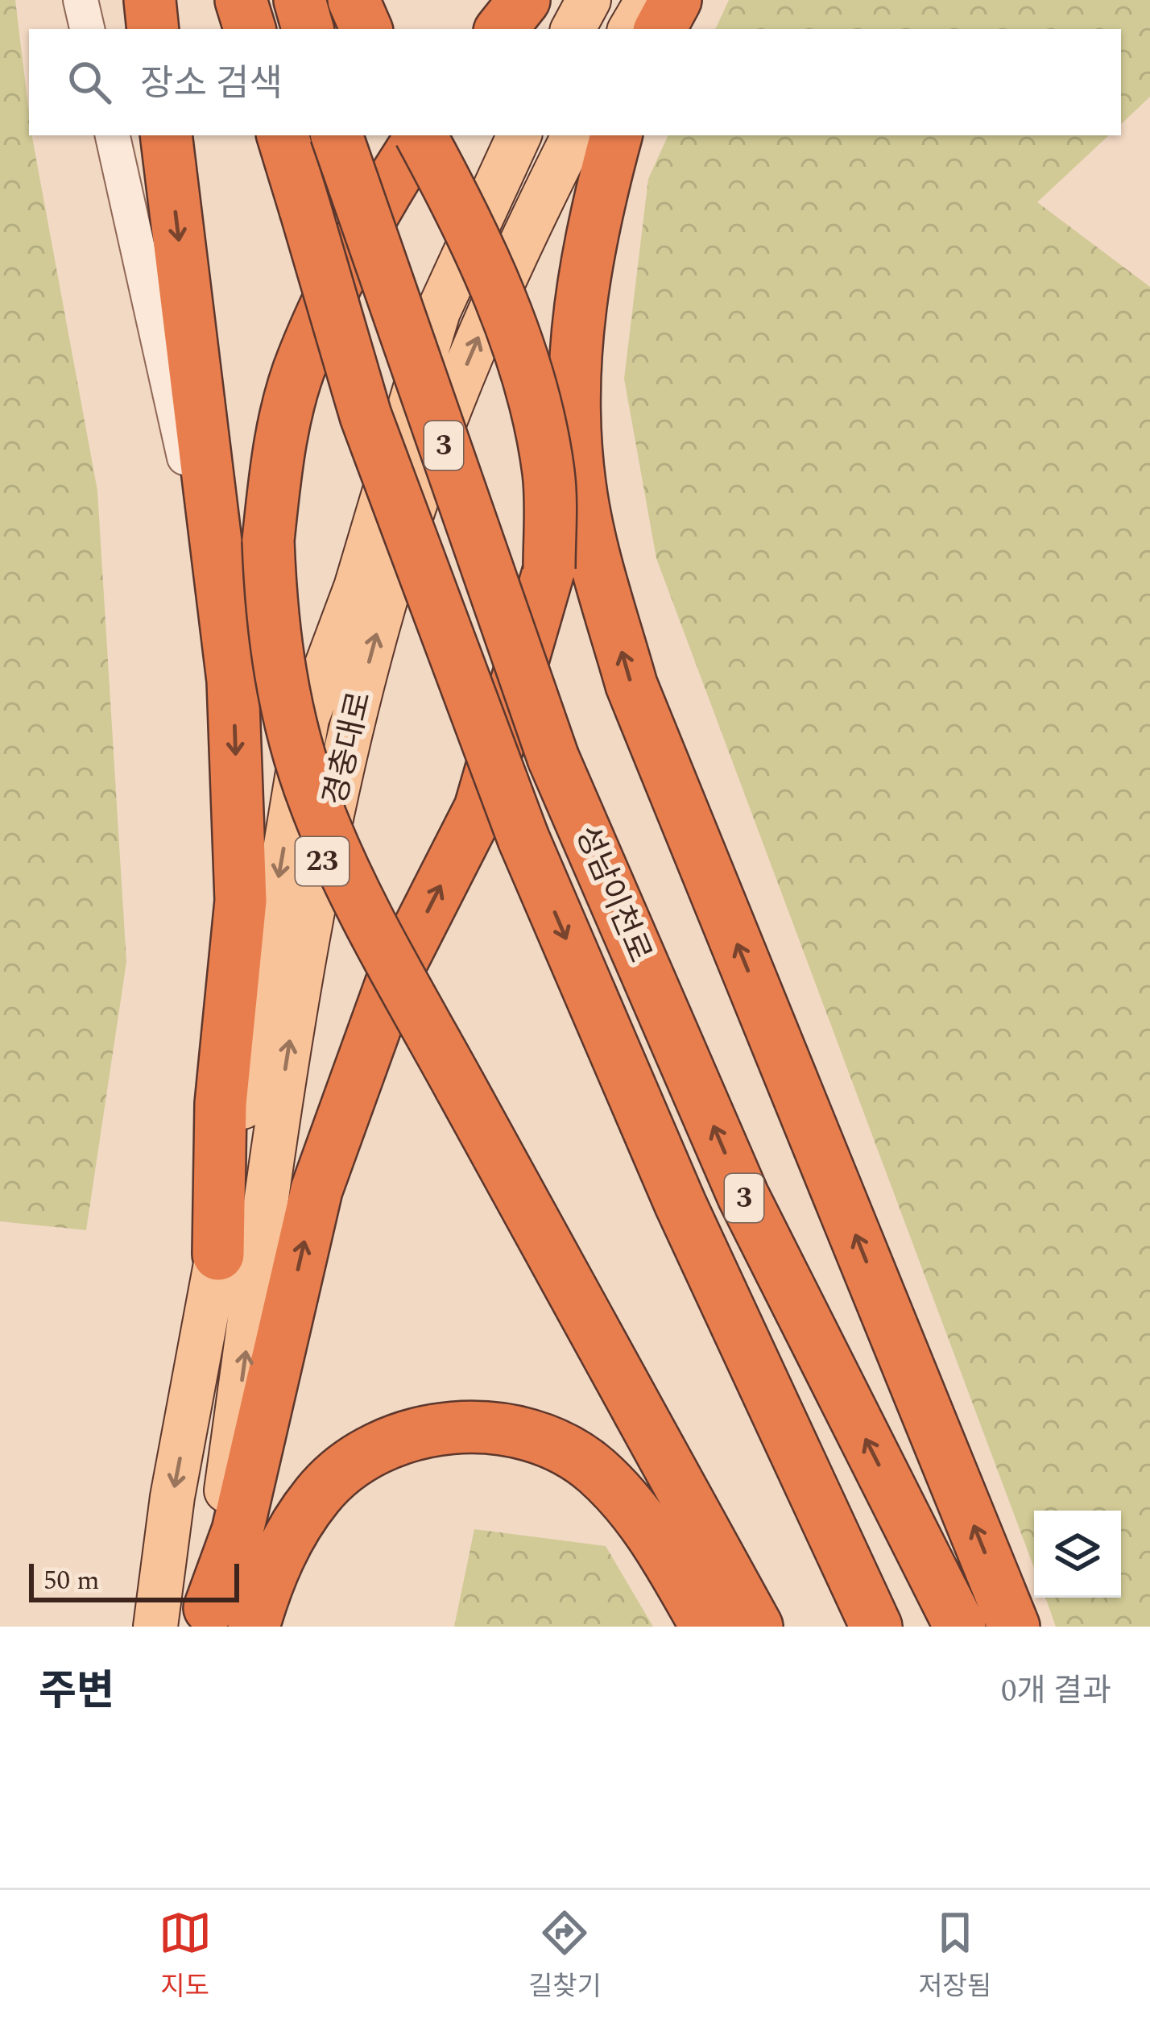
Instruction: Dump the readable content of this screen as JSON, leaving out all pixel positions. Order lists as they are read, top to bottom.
{
  "streets": {
    "highway": ["3", "성남이천로"],
    "main road": ["경충대로", "23"]
  },
  "scale_bar": "50 m",
  "page": {
    "search": "장소 검색",
    "scale": "50 m",
    "heading": ["주변", "0개 결과"],
    "nav": ["지도", "길찾기", "저장됨"]
  }
}
